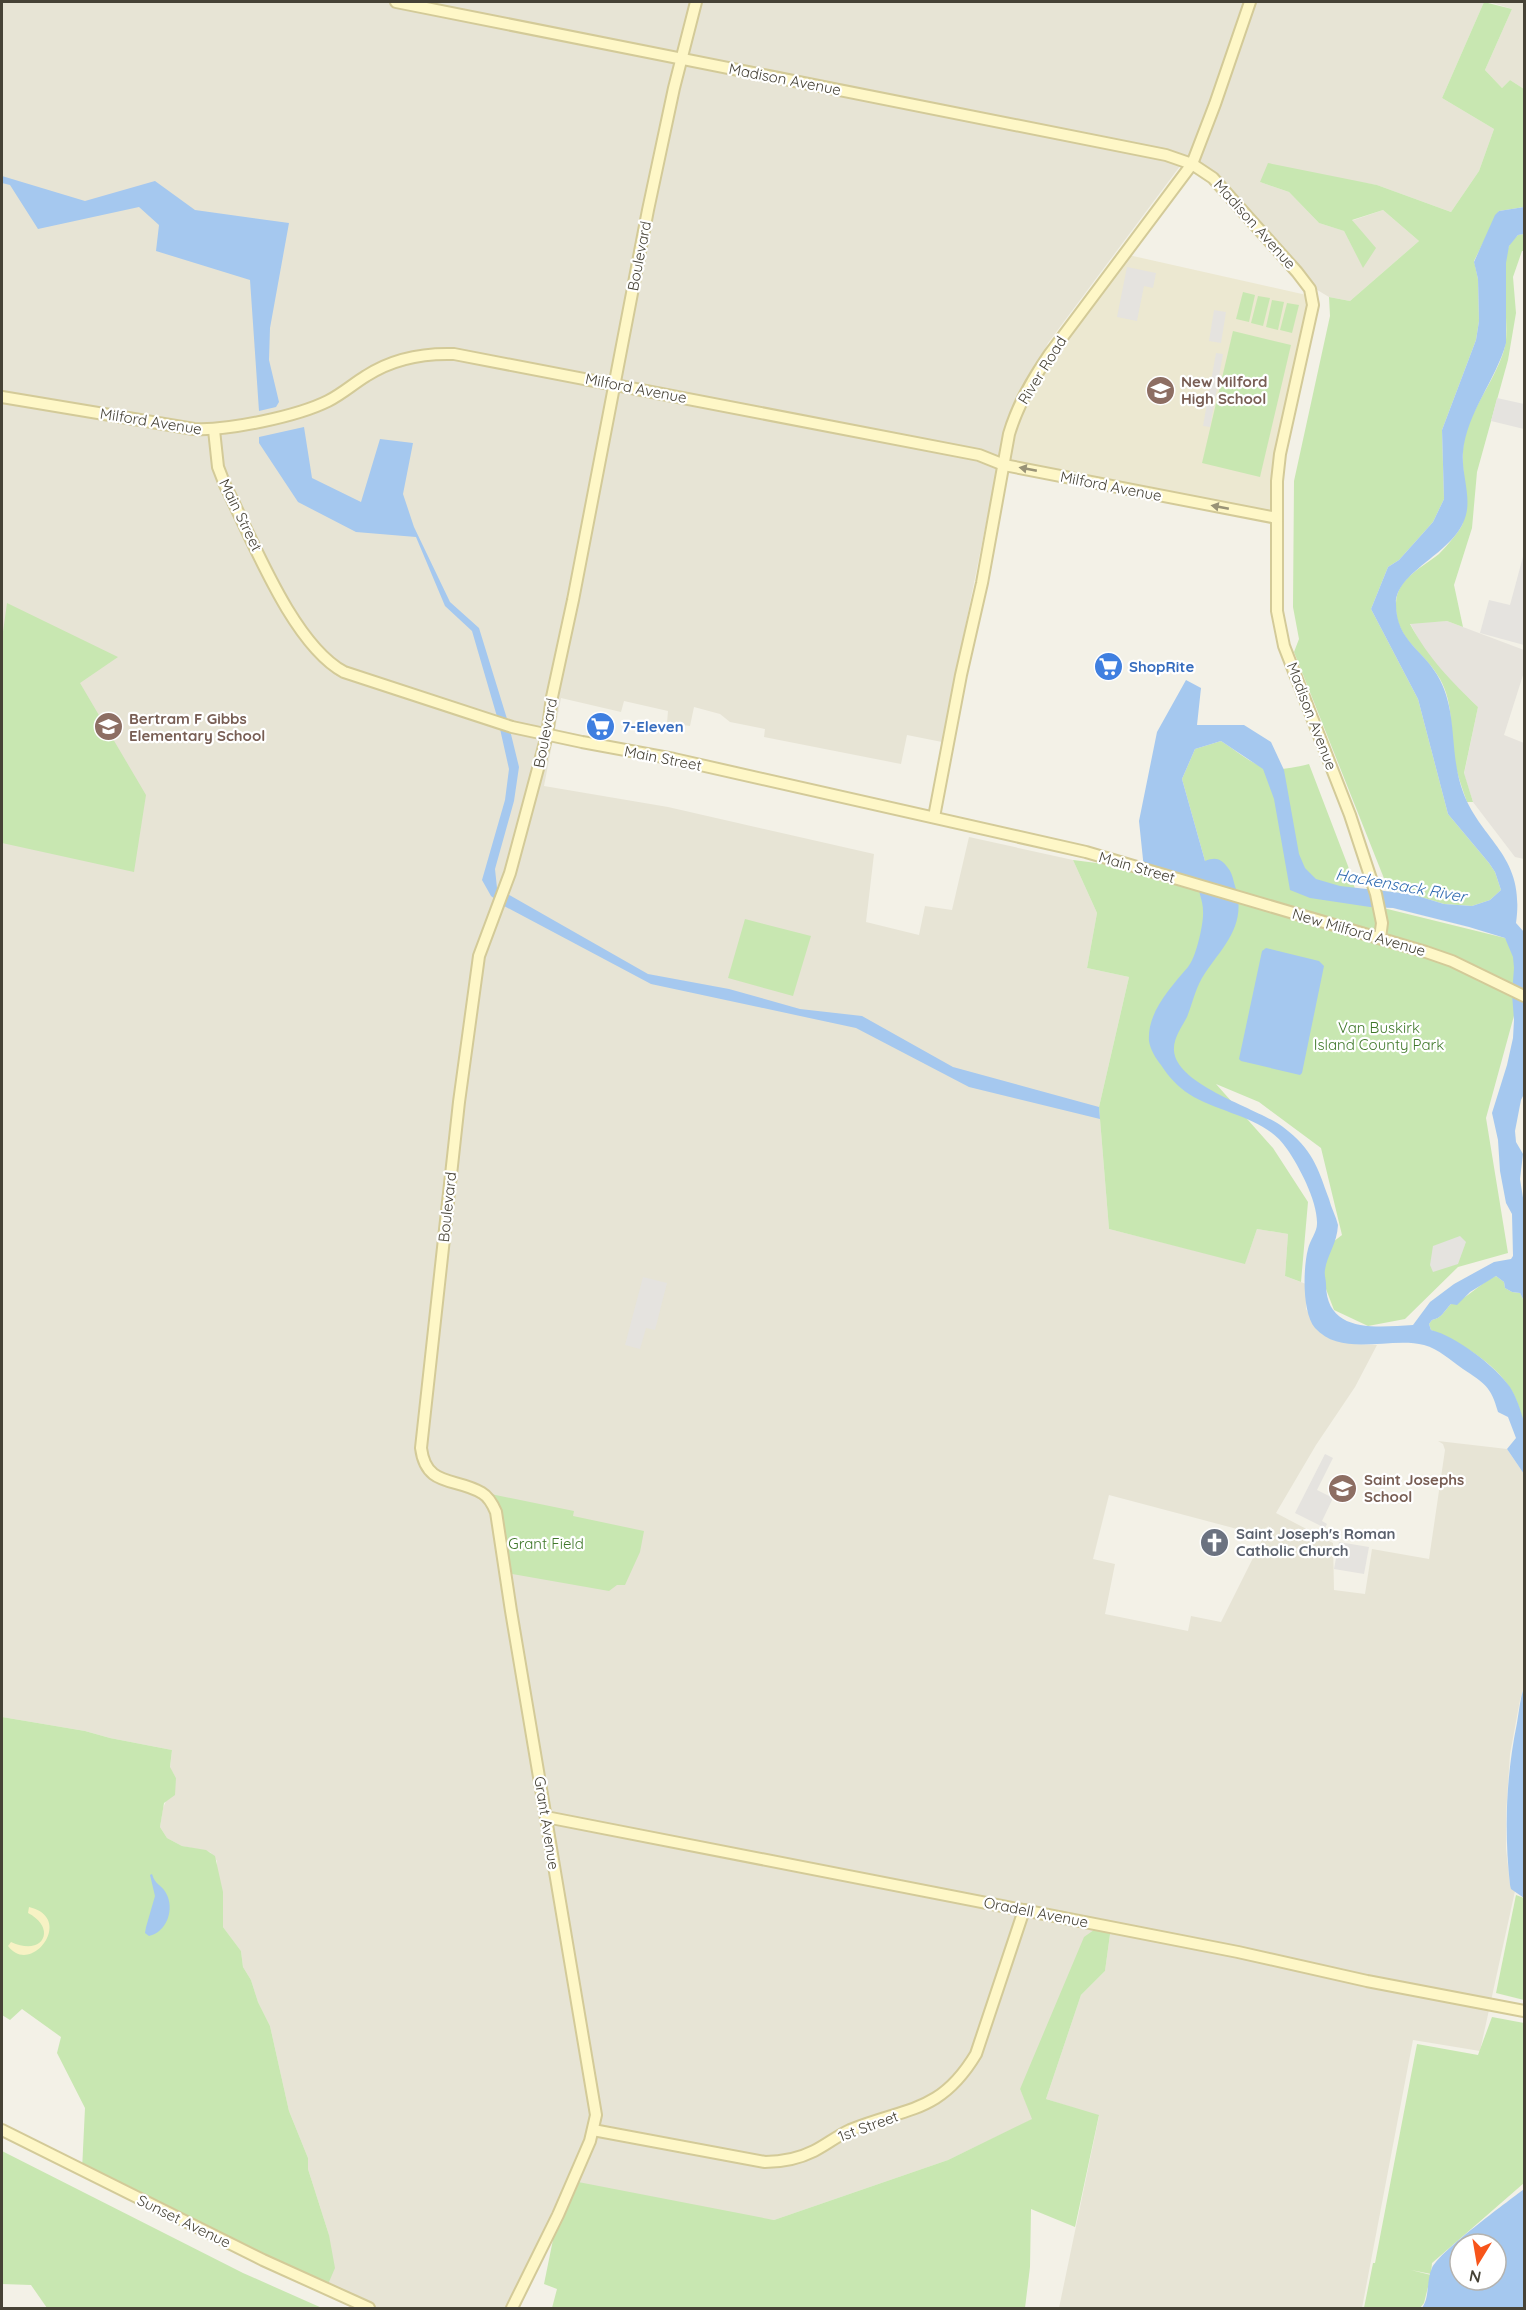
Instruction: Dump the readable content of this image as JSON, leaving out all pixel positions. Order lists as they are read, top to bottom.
{
  "streets": {
    "street": [
      "Madison Avenue",
      "Boulevard",
      "River Road",
      "Milford Avenue",
      "Main Street",
      "New Milford Avenue",
      "Grant Avenue",
      "Oradell Avenue",
      "1st Street",
      "Sunset Avenue"
    ]
  },
  "crossings": [
    ["Madison Avenue", "Boulevard"],
    ["Madison Avenue", "River Road"],
    ["Madison Avenue", "Milford Avenue"],
    ["Madison Avenue", "New Milford Avenue"],
    ["Boulevard", "Milford Avenue"],
    ["Boulevard", "Main Street"],
    ["Boulevard", "Grant Avenue"],
    ["River Road", "Milford Avenue"],
    ["River Road", "Main Street"],
    ["Milford Avenue", "Main Street"],
    ["Main Street", "New Milford Avenue"],
    ["Grant Avenue", "Oradell Avenue"],
    ["Grant Avenue", "1st Street"],
    ["Oradell Avenue", "1st Street"]
  ],
  "water": ["Hackensack River"],
  "parks": ["Van Buskirk Island County Park", "Grant Field"],
  "places": {
    "school or university": ["New Milford High School", "Bertram F Gibbs Elementary School", "Saint Josephs School"],
    "supermarket": ["ShopRite", "7-Eleven"],
    "church": ["Saint Joseph's Roman Catholic Church"]
  },
  "north": "bottom"
}
